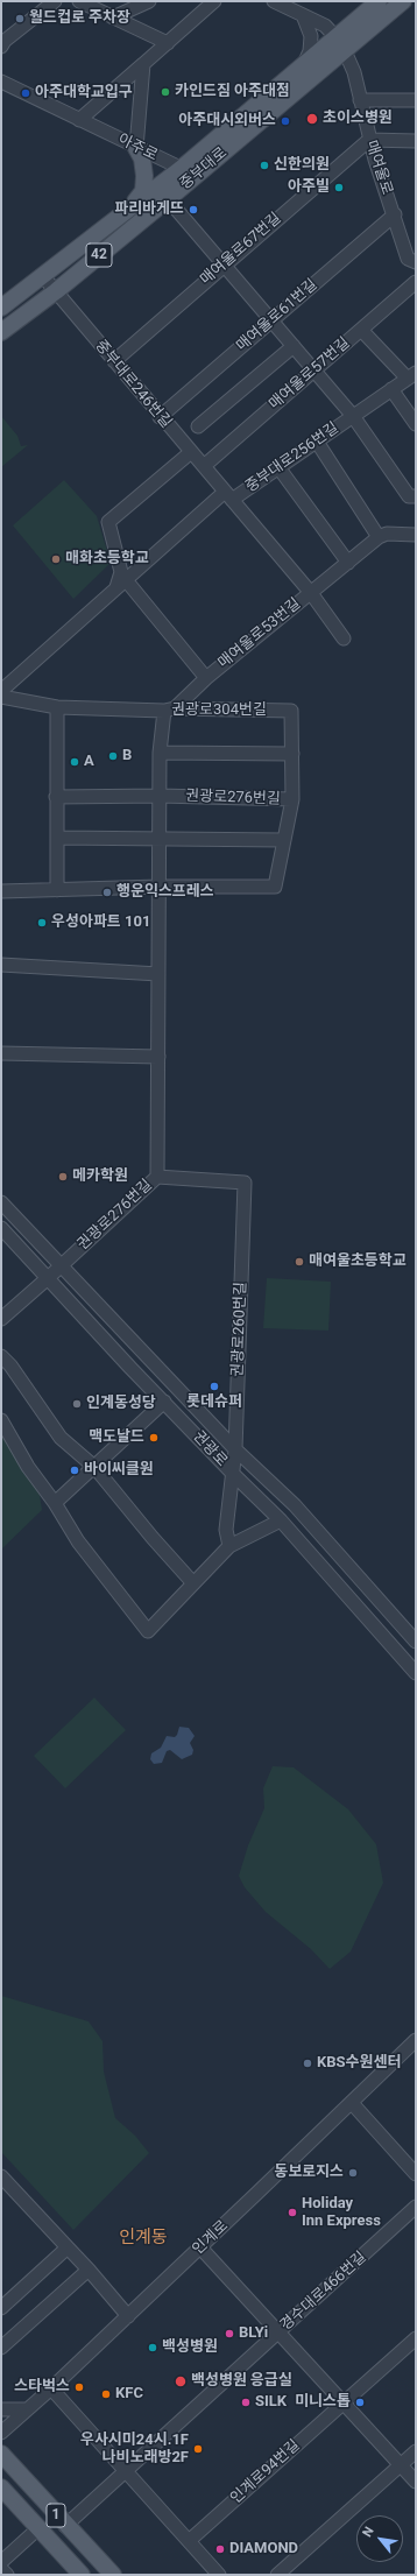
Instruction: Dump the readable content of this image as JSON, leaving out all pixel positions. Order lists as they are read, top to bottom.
{
  "streets": {
    "main road": ["중부대로", "42", "1"],
    "street": [
      "아주로",
      "매여울로",
      "매여울로67번길",
      "매여울로61번길",
      "매여울로57번길",
      "중부대로246번길",
      "중부대로256번길",
      "매여울로53번길",
      "권광로304번길",
      "권광로276번길",
      "권광로260번길",
      "권광로",
      "인계로",
      "경수대로466번길",
      "인계로94번길"
    ]
  },
  "crossings": [
    ["아주로", "중부대로"],
    ["매여울로", "중부대로"],
    ["매여울로", "매여울로67번길"],
    ["매여울로", "매여울로61번길"],
    ["중부대로", "중부대로246번길"],
    ["중부대로", "중부대로256번길"],
    ["매여울로67번길", "중부대로246번길"],
    ["매여울로67번길", "중부대로256번길"],
    ["매여울로61번길", "중부대로246번길"],
    ["매여울로61번길", "중부대로256번길"],
    ["매여울로57번길", "중부대로246번길"],
    ["매여울로57번길", "중부대로256번길"],
    ["중부대로246번길", "중부대로256번길"],
    ["중부대로246번길", "매여울로53번길"],
    ["매여울로53번길", "권광로304번길"],
    ["매여울로53번길", "권광로276번길"],
    ["권광로304번길", "권광로276번길"],
    ["권광로276번길", "권광로260번길"],
    ["권광로276번길", "권광로"],
    ["권광로260번길", "권광로"],
    ["경수대로466번길", "1"]
  ],
  "districts": ["인계동"],
  "places": [
    "월드컵로 주차장",
    "카인드짐 아주대점",
    "아주대학교입구",
    "초이스병원",
    "아주대시외버스",
    "신한의원",
    "아주빌",
    "파리바게뜨",
    "매화초등학교",
    "B",
    "A",
    "행운익스프레스",
    "우성아파트 101",
    "메카학원",
    "매여울초등학교",
    "롯데슈퍼",
    "인계동성당",
    "맥도날드",
    "바이씨클원",
    "KBS수원센터",
    "동보로지스",
    "Holiday Inn Express",
    "BLYi",
    "백성병원",
    "백성병원 응급실",
    "스타벅스",
    "KFC",
    "SILK",
    "미니스톱",
    "우사시미24시.1F 나비노래방2F",
    "DIAMOND"
  ],
  "north": "top left"
}
